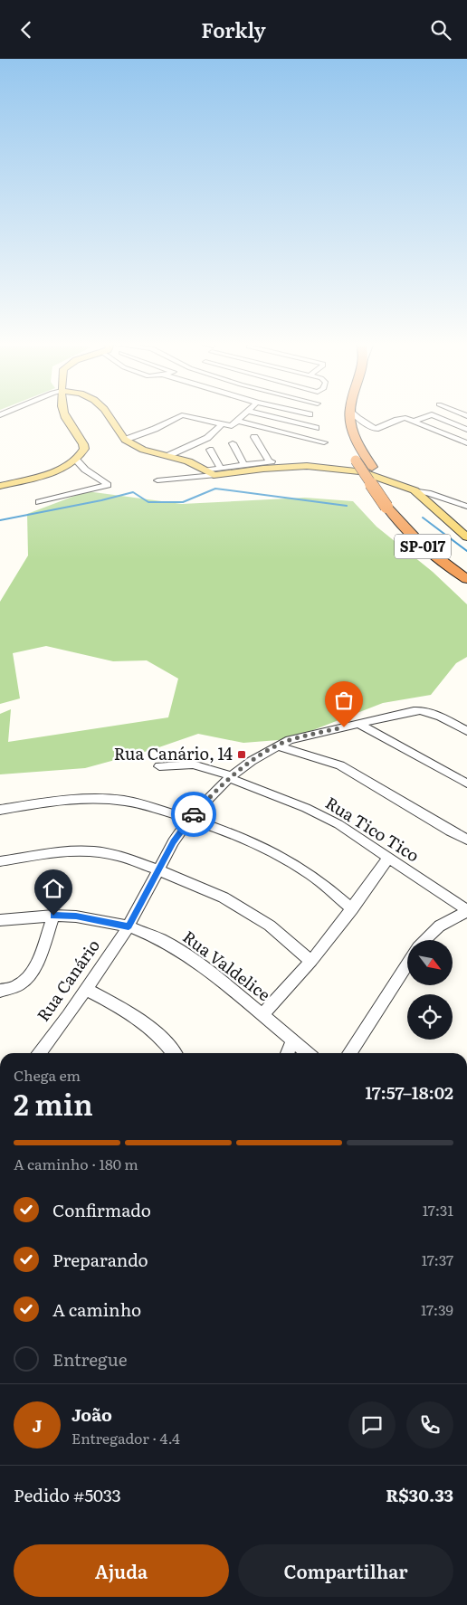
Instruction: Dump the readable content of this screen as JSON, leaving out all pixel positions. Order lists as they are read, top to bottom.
{
  "streets": {
    "highway": ["SP-017"],
    "street": ["Rua Tico Tico", "Rua Valdelice", "Rua Canário"]
  },
  "crossings": [
    ["Rua Tico Tico", "Rua Canário"],
    ["Rua Valdelice", "Rua Canário"]
  ],
  "places": {
    "transit": ["Rua Canário, 14"]
  },
  "north": "bottom right",
  "page": {
    "header": "Forkly",
    "heading": ["2 min", "Chega em", "17:57–18:02"],
    "panel": [
      "João",
      "Entregador · 4.4",
      "Pedido #5033",
      "R$30.33"
    ],
    "bar": "A caminho · 180 m",
    "list": [
      ["Confirmado", "17:31"],
      ["Preparando", "17:37"],
      ["A caminho", "17:39"],
      "Entregue"
    ],
    "round": "J",
    "buttons": ["Ajuda", "Compartilhar"]
  }
}
